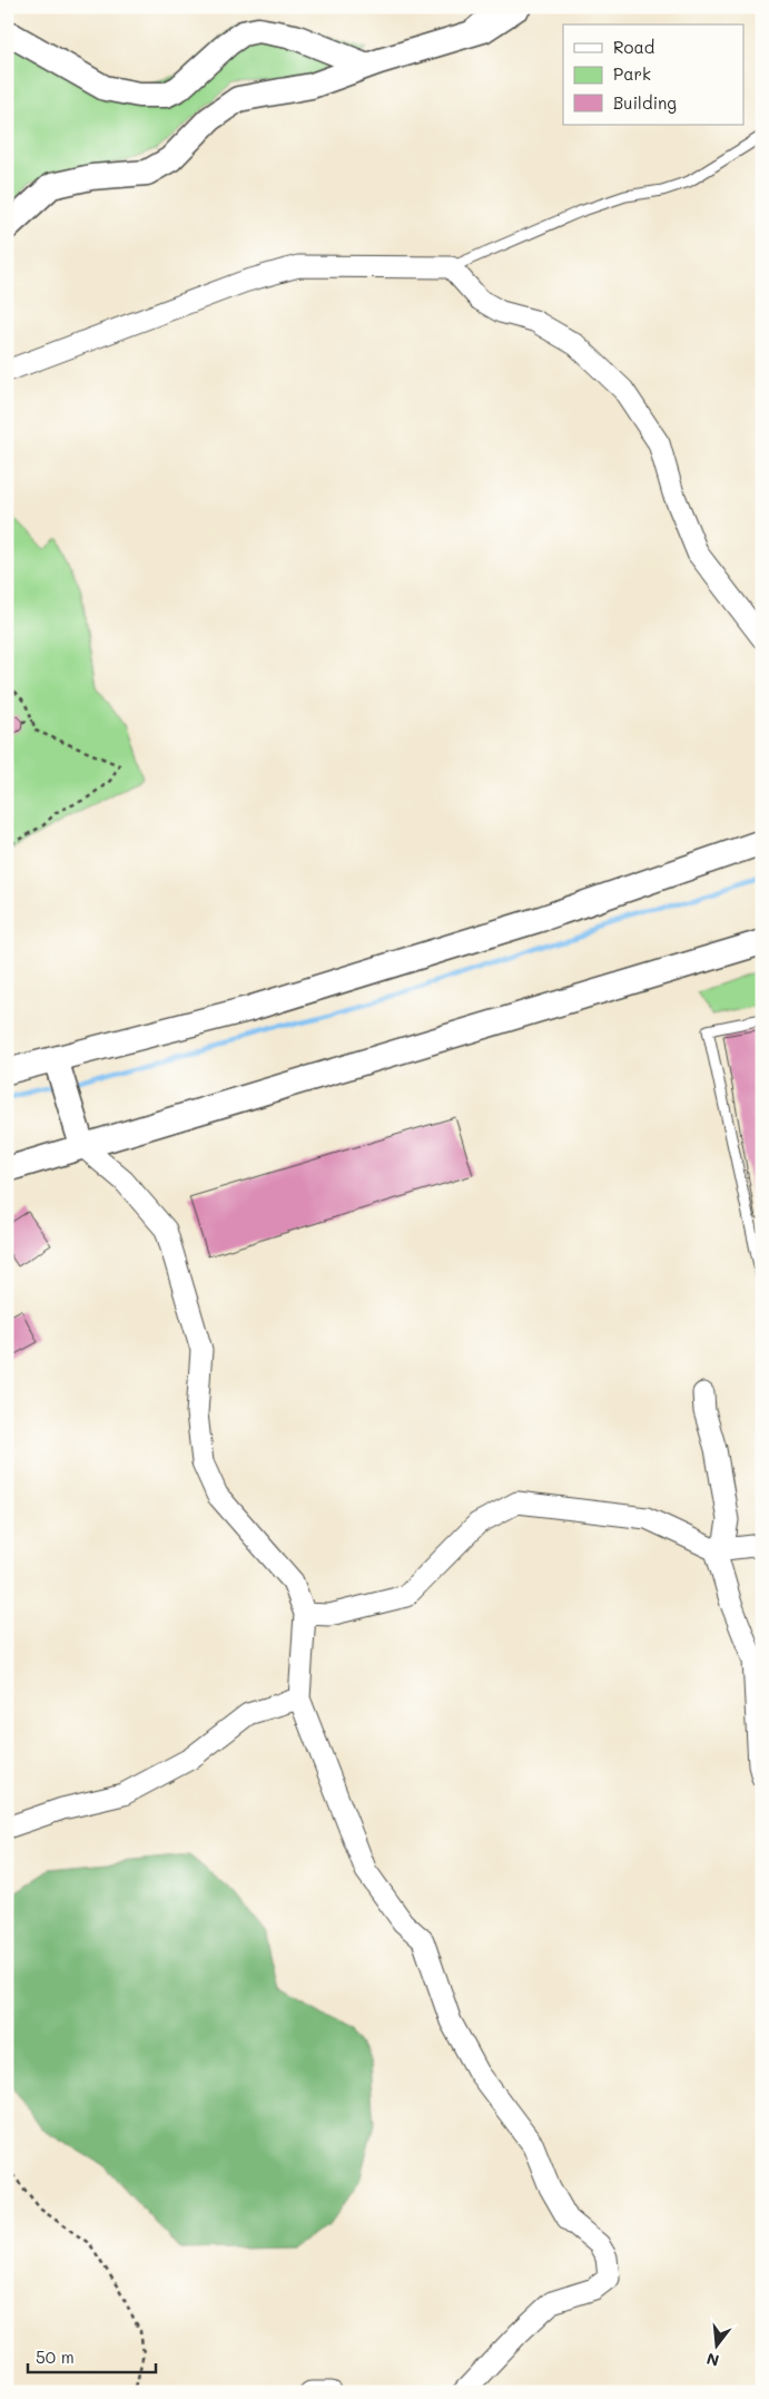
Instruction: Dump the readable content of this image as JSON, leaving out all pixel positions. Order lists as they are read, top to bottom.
{
  "legend": ["Road", "Park", "Building"],
  "scale_bar": "50 m",
  "north": "bottom"
}
